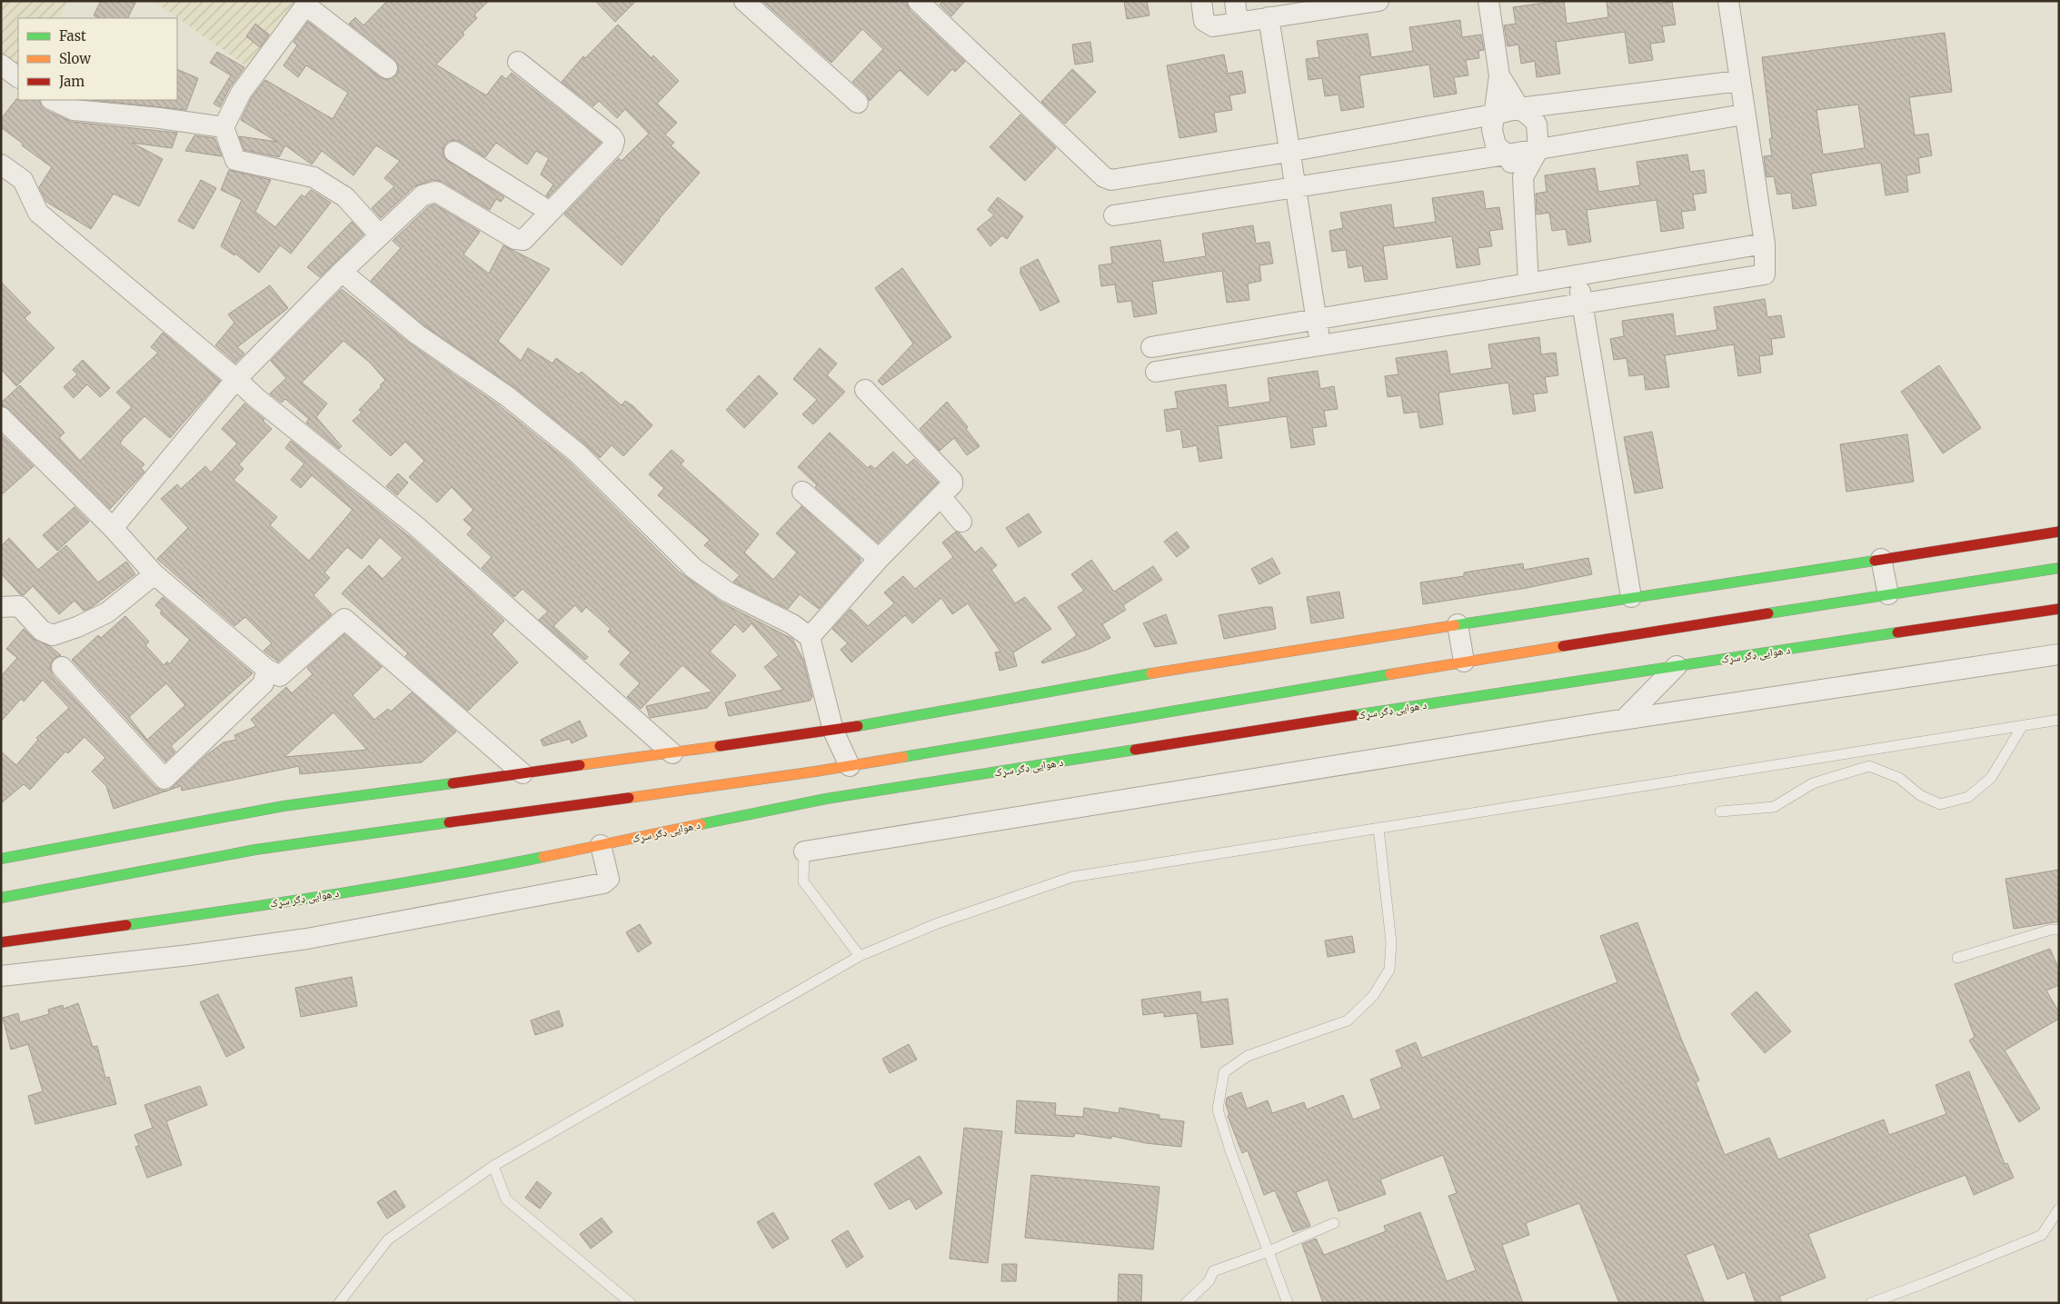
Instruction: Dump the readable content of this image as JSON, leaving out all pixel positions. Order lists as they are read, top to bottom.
{
  "streets": {
    "main road": ["د هوایی ډګر سړک"]
  },
  "legend": ["Fast", "Slow", "Jam"]
}
